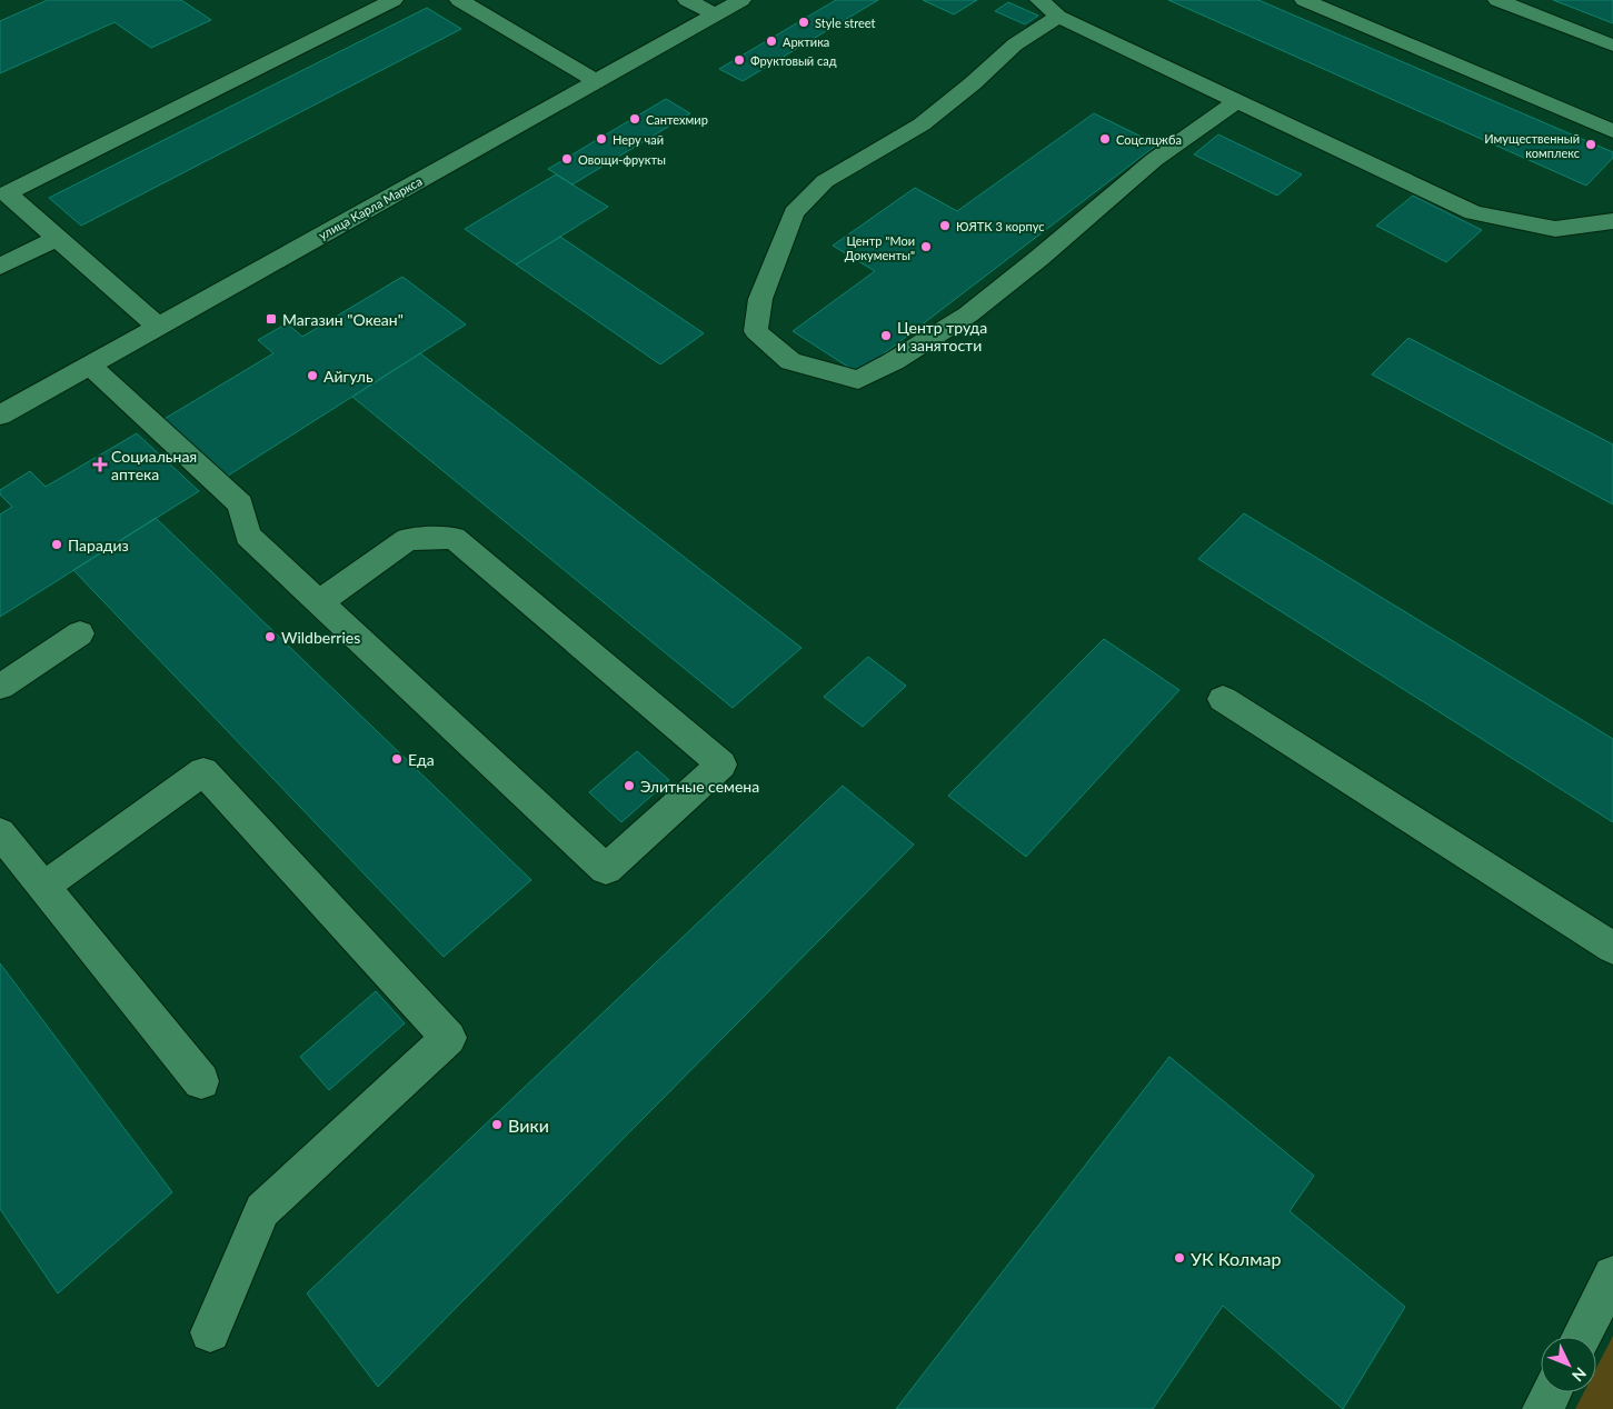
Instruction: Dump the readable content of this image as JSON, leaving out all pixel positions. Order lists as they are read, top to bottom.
{
  "streets": {
    "street": ["улица Карла Маркса"]
  },
  "places": {
    "other": [
      "Style street",
      "Арктика",
      "Фруктовый сад",
      "Сантехмир",
      "Неру чай",
      "Соцслцжба",
      "Имущественный комплекс",
      "Овощи-фрукты",
      "ЮЯТК 3 корпус",
      "Центр \"Мои Документы\"",
      "Центр труда и занятости",
      "Айгуль",
      "Парадиз",
      "Wildberries",
      "Еда",
      "Элитные семена",
      "Вики",
      "УК Колмар"
    ],
    "transit": ["Магазин \"Океан\""],
    "health": ["Социальная аптека"]
  },
  "north": "bottom right"
}
